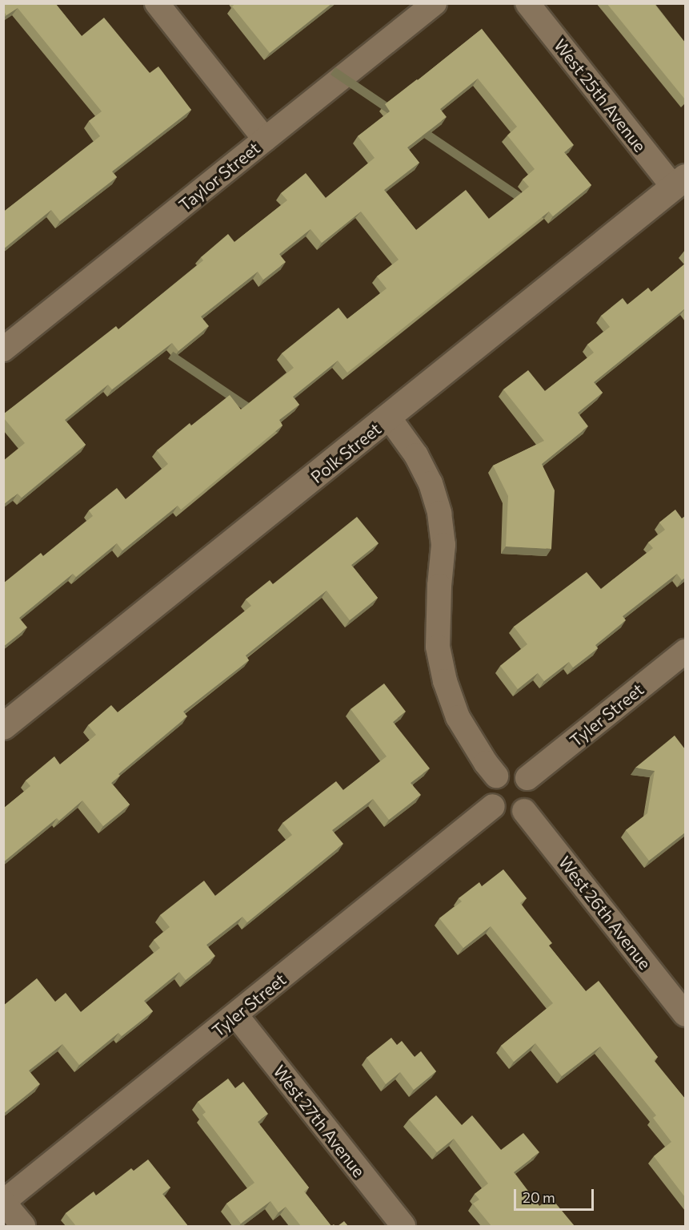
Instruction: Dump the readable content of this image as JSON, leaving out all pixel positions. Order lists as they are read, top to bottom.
{
  "streets": {
    "street": [
      "West 25th Avenue",
      "Taylor Street",
      "Polk Street",
      "Tyler Street",
      "West 26th Avenue",
      "West 27th Avenue"
    ]
  },
  "crossings": [
    ["West 25th Avenue", "Polk Street"],
    ["Tyler Street", "West 26th Avenue"],
    ["Tyler Street", "West 27th Avenue"]
  ],
  "scale_bar": "20 m"
}
